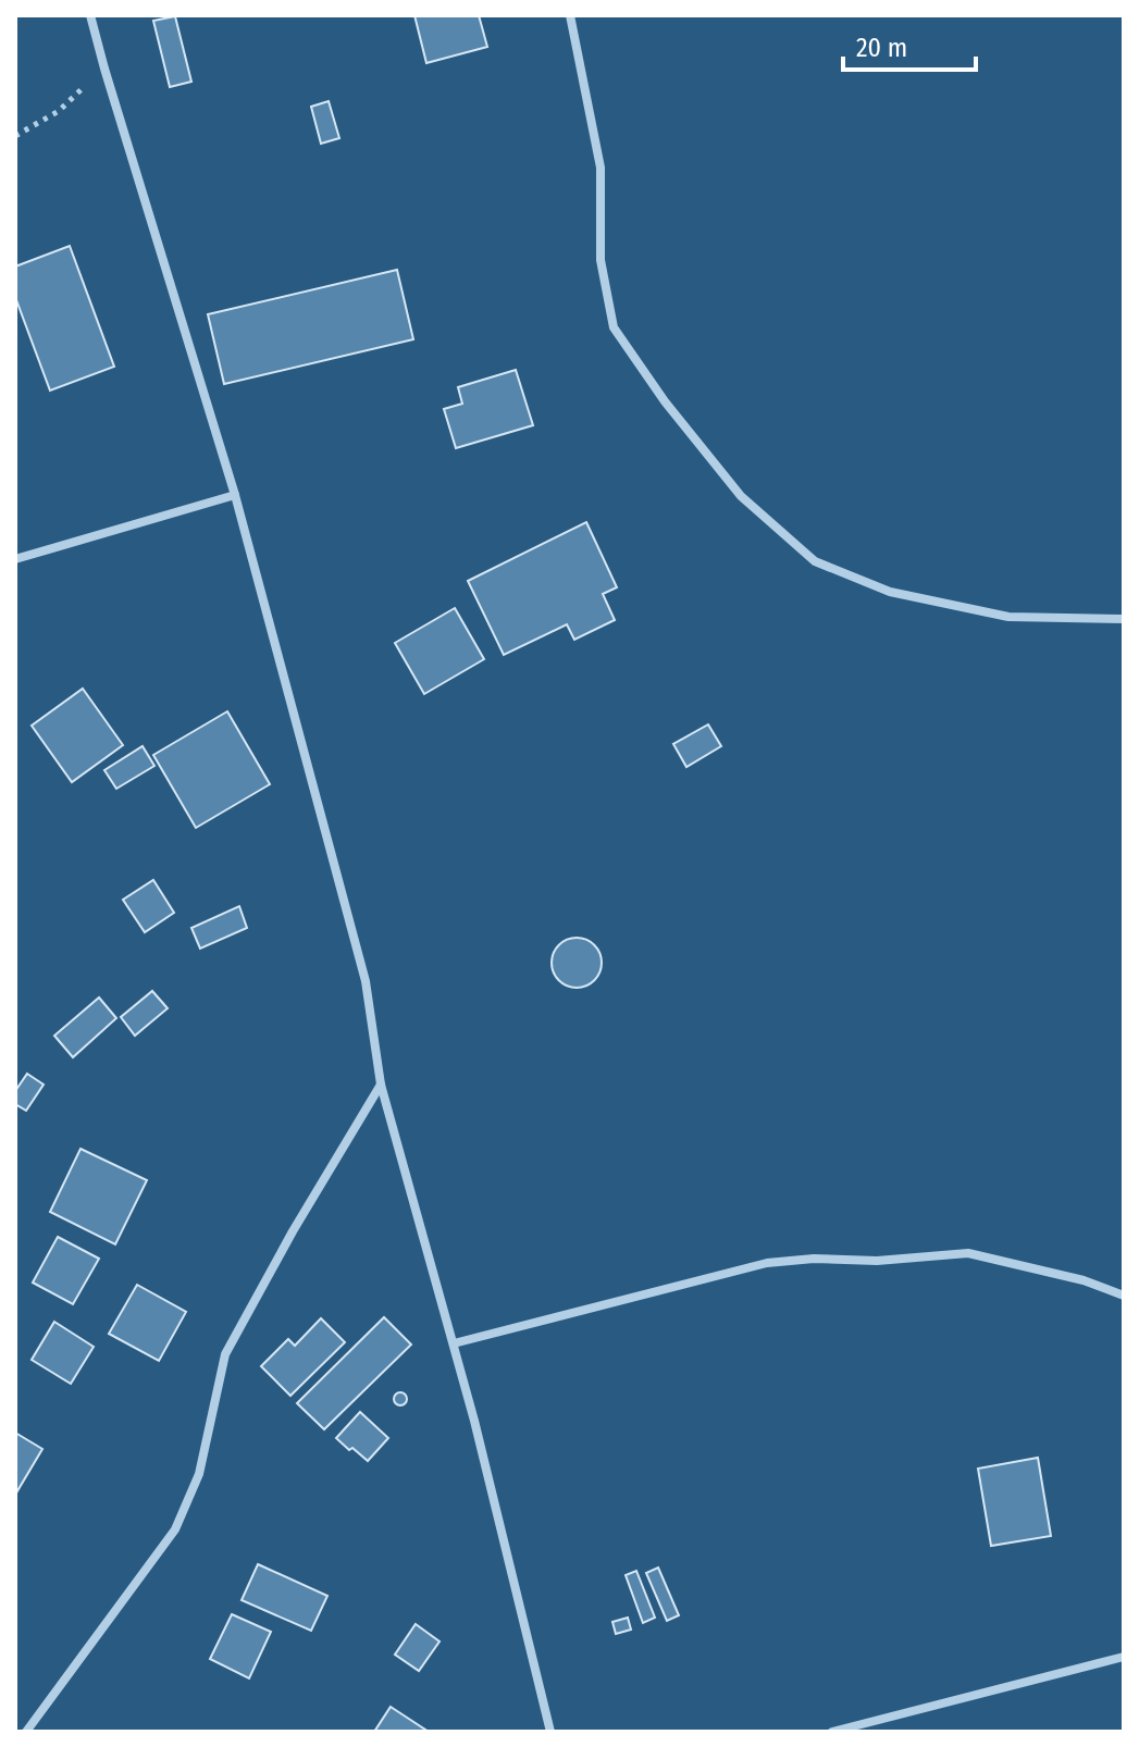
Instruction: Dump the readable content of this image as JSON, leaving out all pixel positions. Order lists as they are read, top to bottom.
{
  "scale_bar": "20 m"
}
